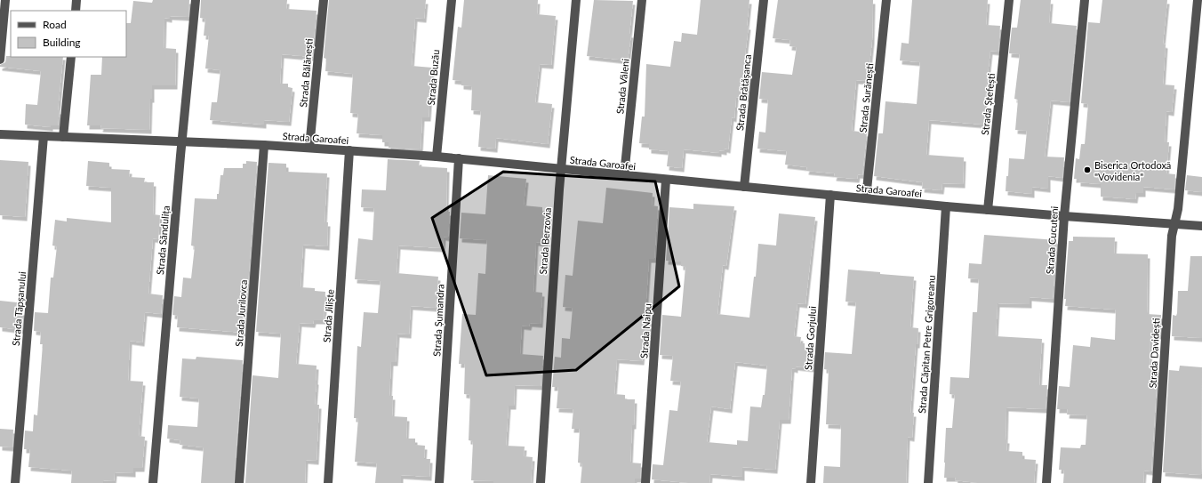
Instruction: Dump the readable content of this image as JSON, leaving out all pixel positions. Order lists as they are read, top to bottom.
{
  "streets": {
    "street": [
      "Strada Bălănești",
      "Strada Buzău",
      "Strada Văleni",
      "Strada Brătășanca",
      "Strada Surănești",
      "Strada Ștefești",
      "Strada Garoafei",
      "Strada Săndulița",
      "Strada Cucuteni",
      "Strada Berzovia",
      "Strada Tăpșanului",
      "Strada Jurilovca",
      "Strada Jiliște",
      "Strada Șumandra",
      "Strada Naipu",
      "Strada Gorjului",
      "Strada Căpitan Petre Grigoreanu",
      "Strada Davidești"
    ]
  },
  "crossings": [
    ["Strada Bălănești", "Strada Garoafei"],
    ["Strada Buzău", "Strada Garoafei"],
    ["Strada Văleni", "Strada Garoafei"],
    ["Strada Brătășanca", "Strada Garoafei"],
    ["Strada Surănești", "Strada Garoafei"],
    ["Strada Ștefești", "Strada Garoafei"],
    ["Strada Garoafei", "Strada Săndulița"],
    ["Strada Garoafei", "Strada Cucuteni"],
    ["Strada Garoafei", "Strada Berzovia"],
    ["Strada Garoafei", "Strada Tăpșanului"],
    ["Strada Garoafei", "Strada Jurilovca"],
    ["Strada Garoafei", "Strada Jiliște"],
    ["Strada Garoafei", "Strada Șumandra"],
    ["Strada Garoafei", "Strada Naipu"],
    ["Strada Garoafei", "Strada Gorjului"],
    ["Strada Garoafei", "Strada Căpitan Petre Grigoreanu"],
    ["Strada Garoafei", "Strada Davidești"]
  ],
  "places": ["Biserica Ortodoxă \"Vovidenia\""],
  "legend": ["Road", "Building"]
}
